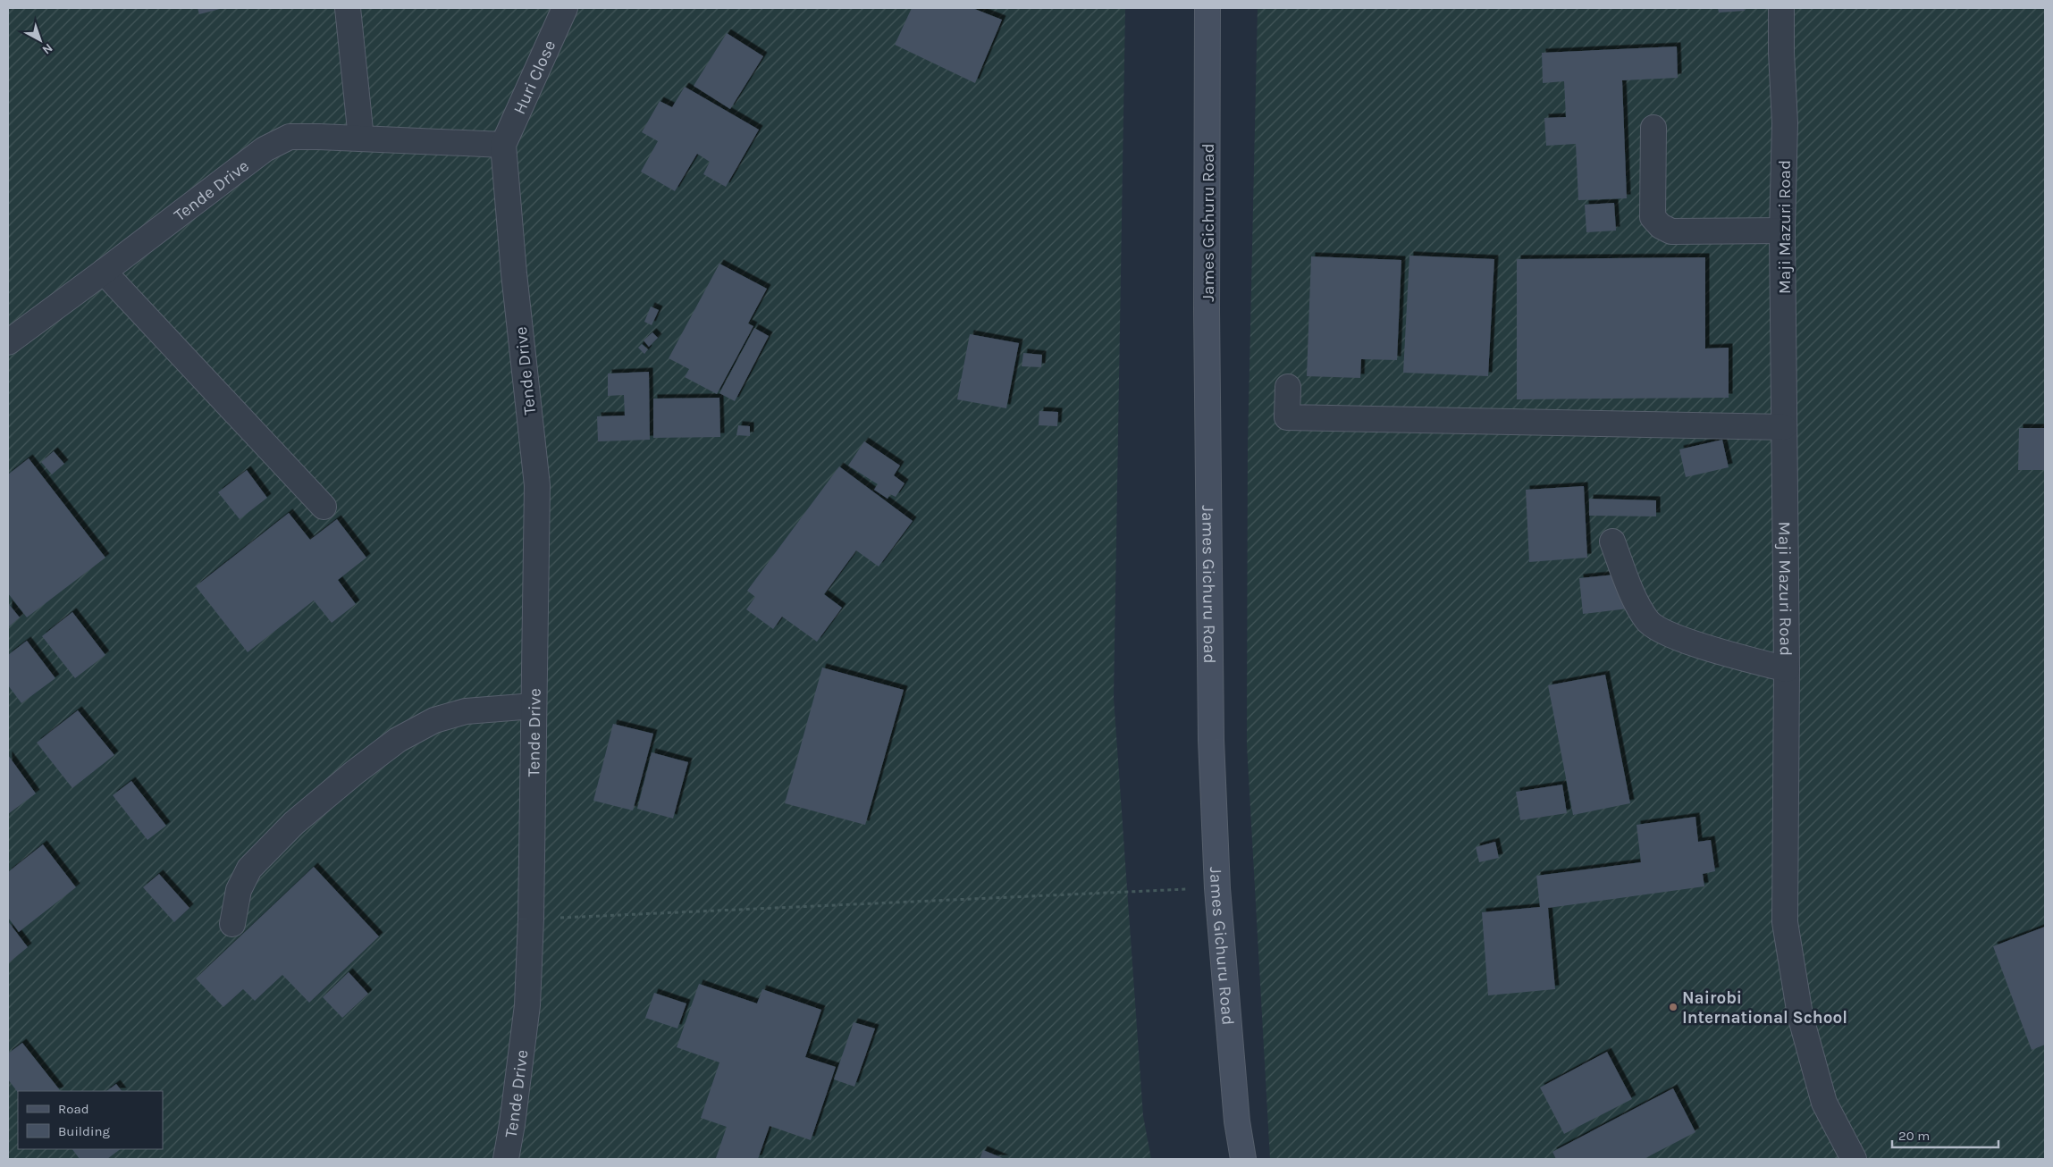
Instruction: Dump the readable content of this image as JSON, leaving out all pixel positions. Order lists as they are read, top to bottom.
{
  "streets": {
    "main road": ["James Gichuru Road"],
    "street": ["Huri Close", "Tende Drive", "Maji Mazuri Road"]
  },
  "crossings": [
    ["Huri Close", "Tende Drive"]
  ],
  "places": ["Nairobi International School"],
  "legend": ["Road", "Building"],
  "scale_bar": "20 m",
  "north": "bottom right"
}
